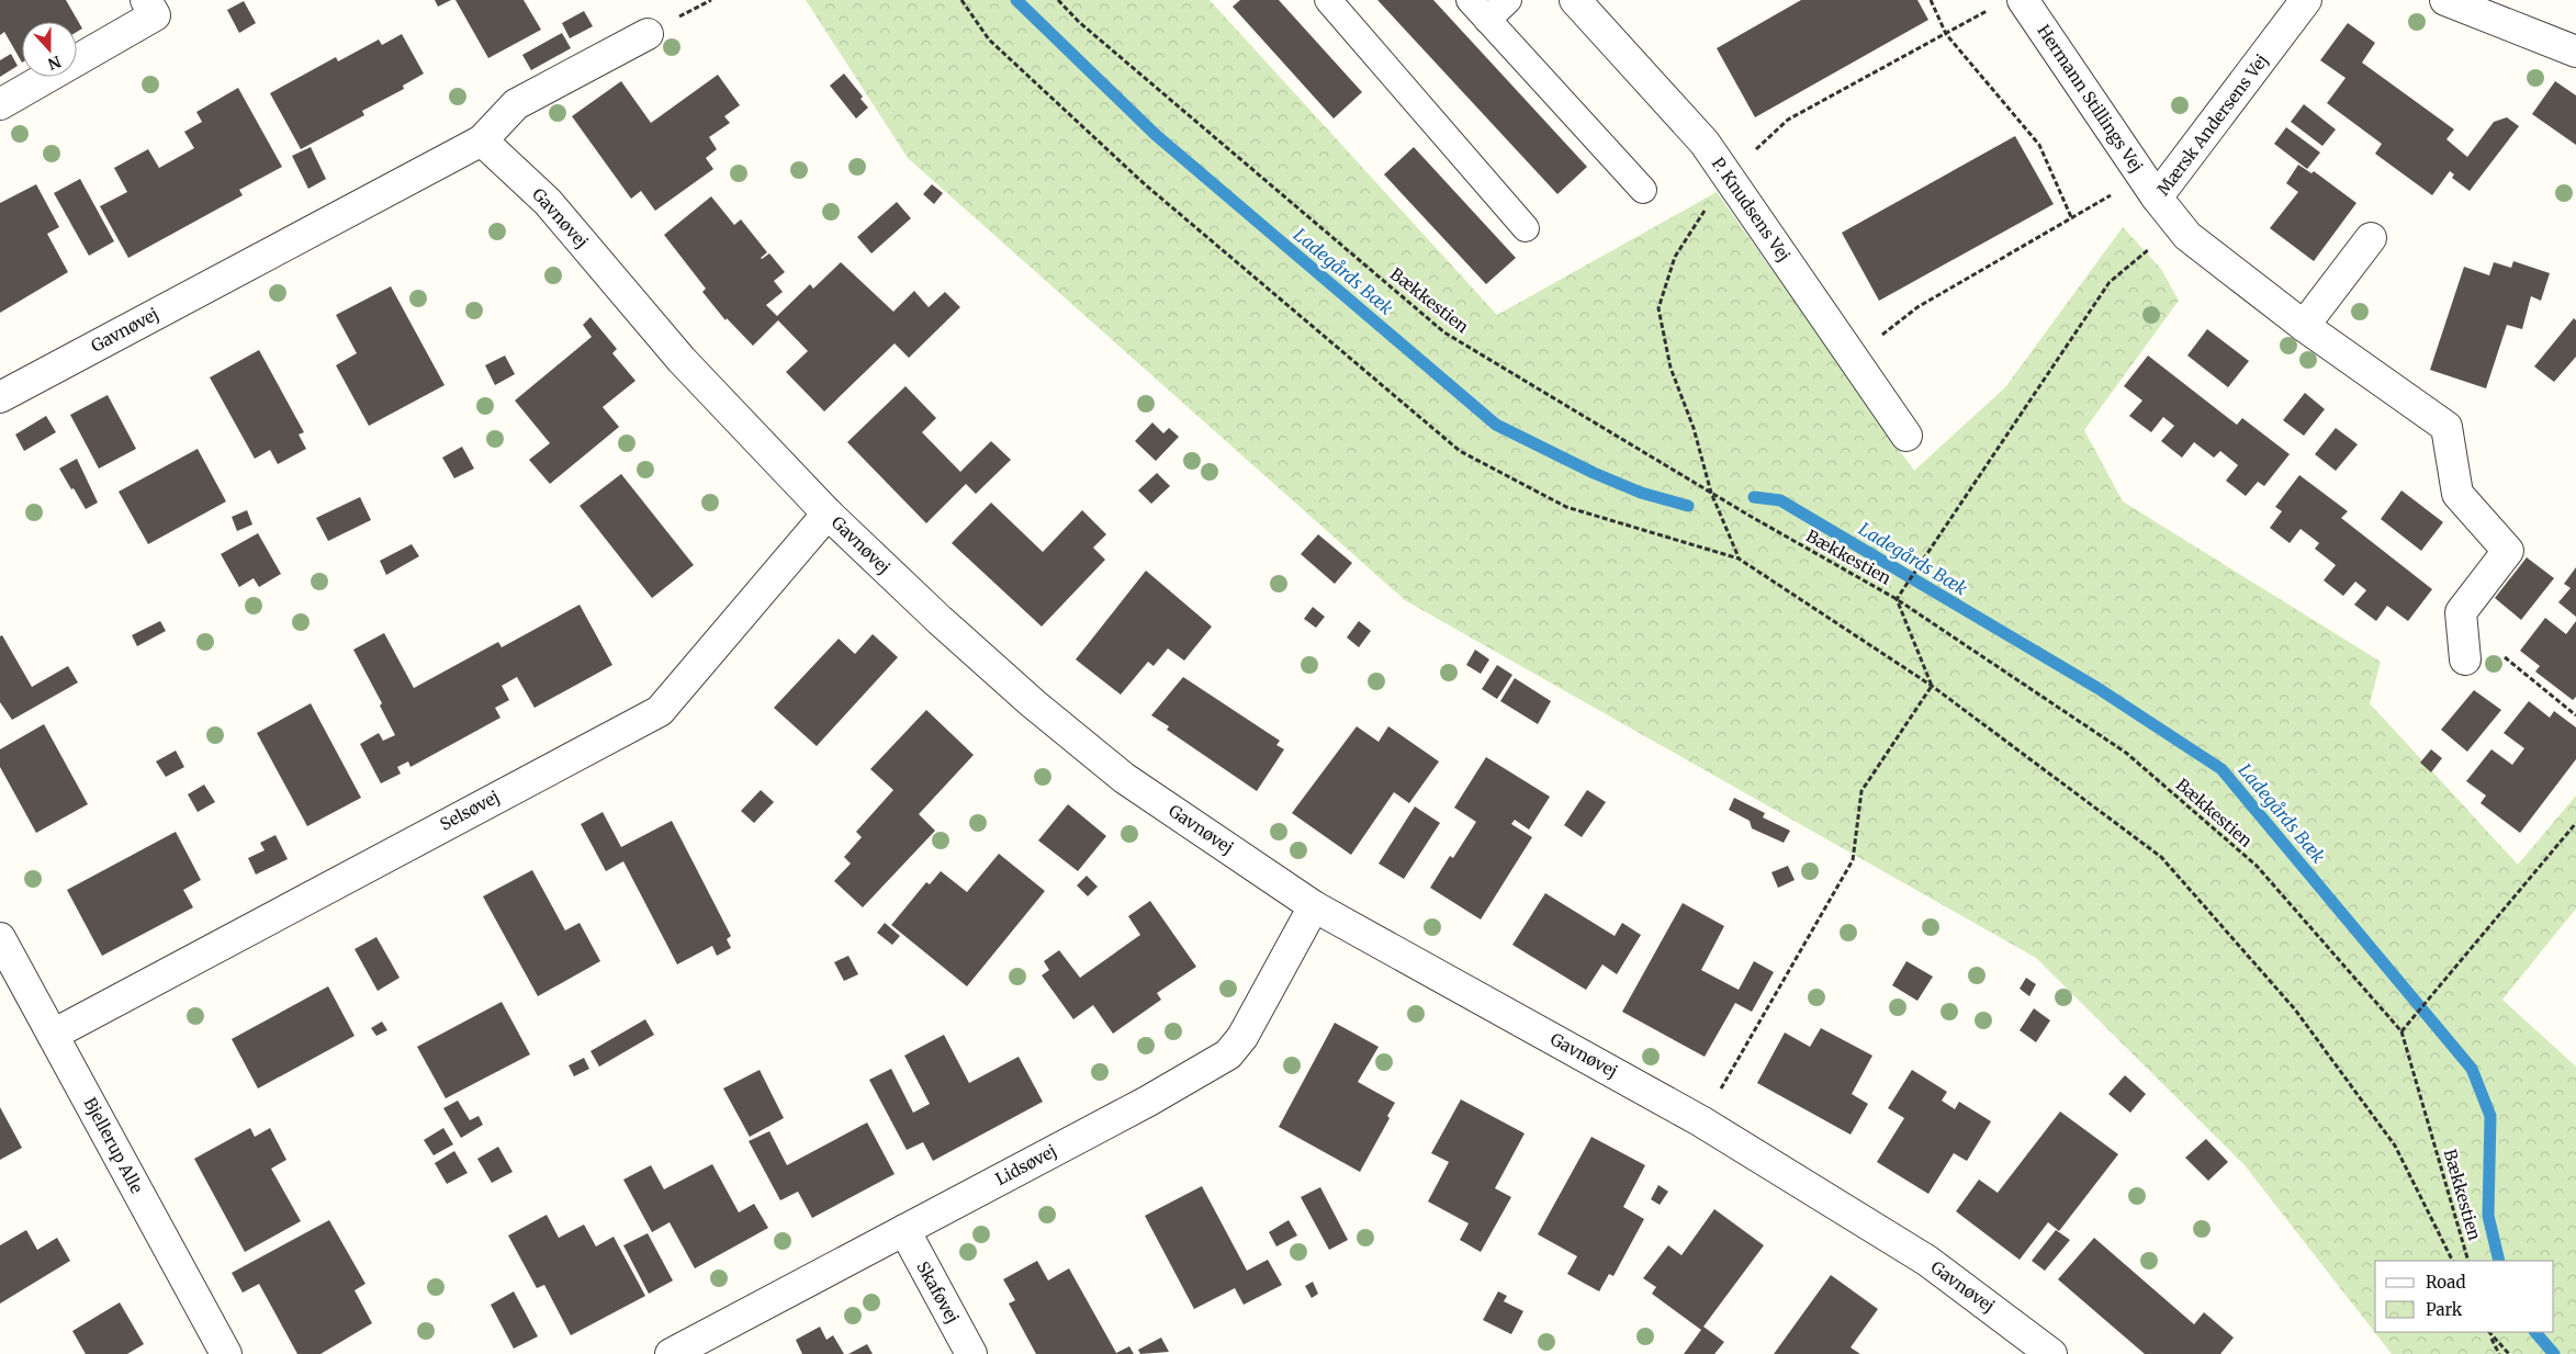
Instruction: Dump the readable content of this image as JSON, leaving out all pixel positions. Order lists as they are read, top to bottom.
{
  "streets": {
    "street": [
      "Hermann Stillings Vej",
      "Mærsk Andersens Vej",
      "P. Knudsens Vej",
      "Gavnøvej",
      "Selsøvej",
      "Bjellerup Alle",
      "Lidsøvej",
      "Skaføvej"
    ],
    "path": ["Bækkestien"]
  },
  "crossings": [
    ["Hermann Stillings Vej", "Mærsk Andersens Vej"],
    ["Gavnøvej", "Selsøvej"],
    ["Gavnøvej", "Lidsøvej"],
    ["Selsøvej", "Bjellerup Alle"],
    ["Lidsøvej", "Skaføvej"]
  ],
  "water": ["Ladegårds Bæk"],
  "legend": ["Road", "Park"],
  "north": "bottom"
}
